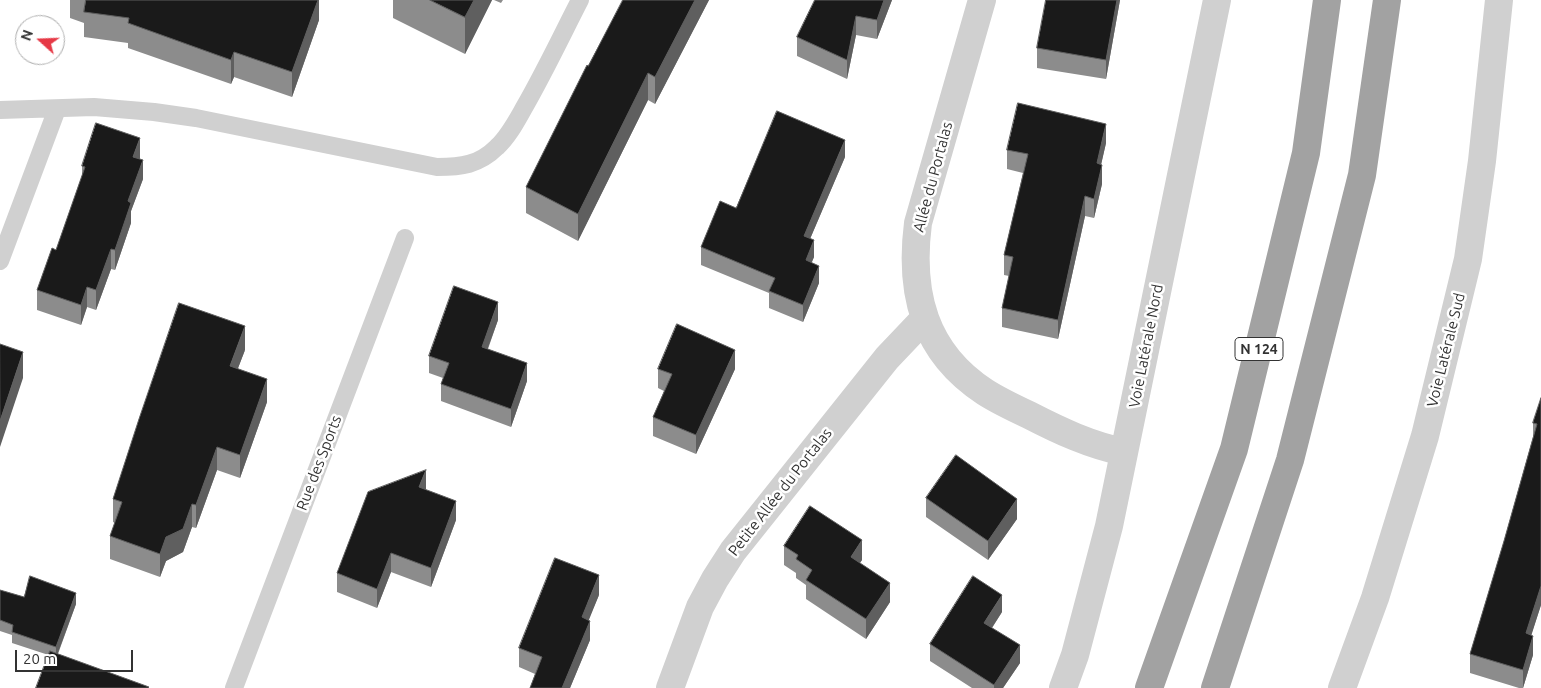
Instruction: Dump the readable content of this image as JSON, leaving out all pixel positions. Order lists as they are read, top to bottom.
{
  "streets": {
    "highway": ["N 124"],
    "street": [
      "Allée du Portalas",
      "Voie Latérale Nord",
      "Voie Latérale Sud",
      "Petite Allée du Portalas"
    ],
    "lane": ["Rue des Sports"]
  },
  "crossings": [
    ["Allée du Portalas", "Voie Latérale Nord"],
    ["Allée du Portalas", "Petite Allée du Portalas"]
  ],
  "scale_bar": "20 m",
  "north": "left"
}
